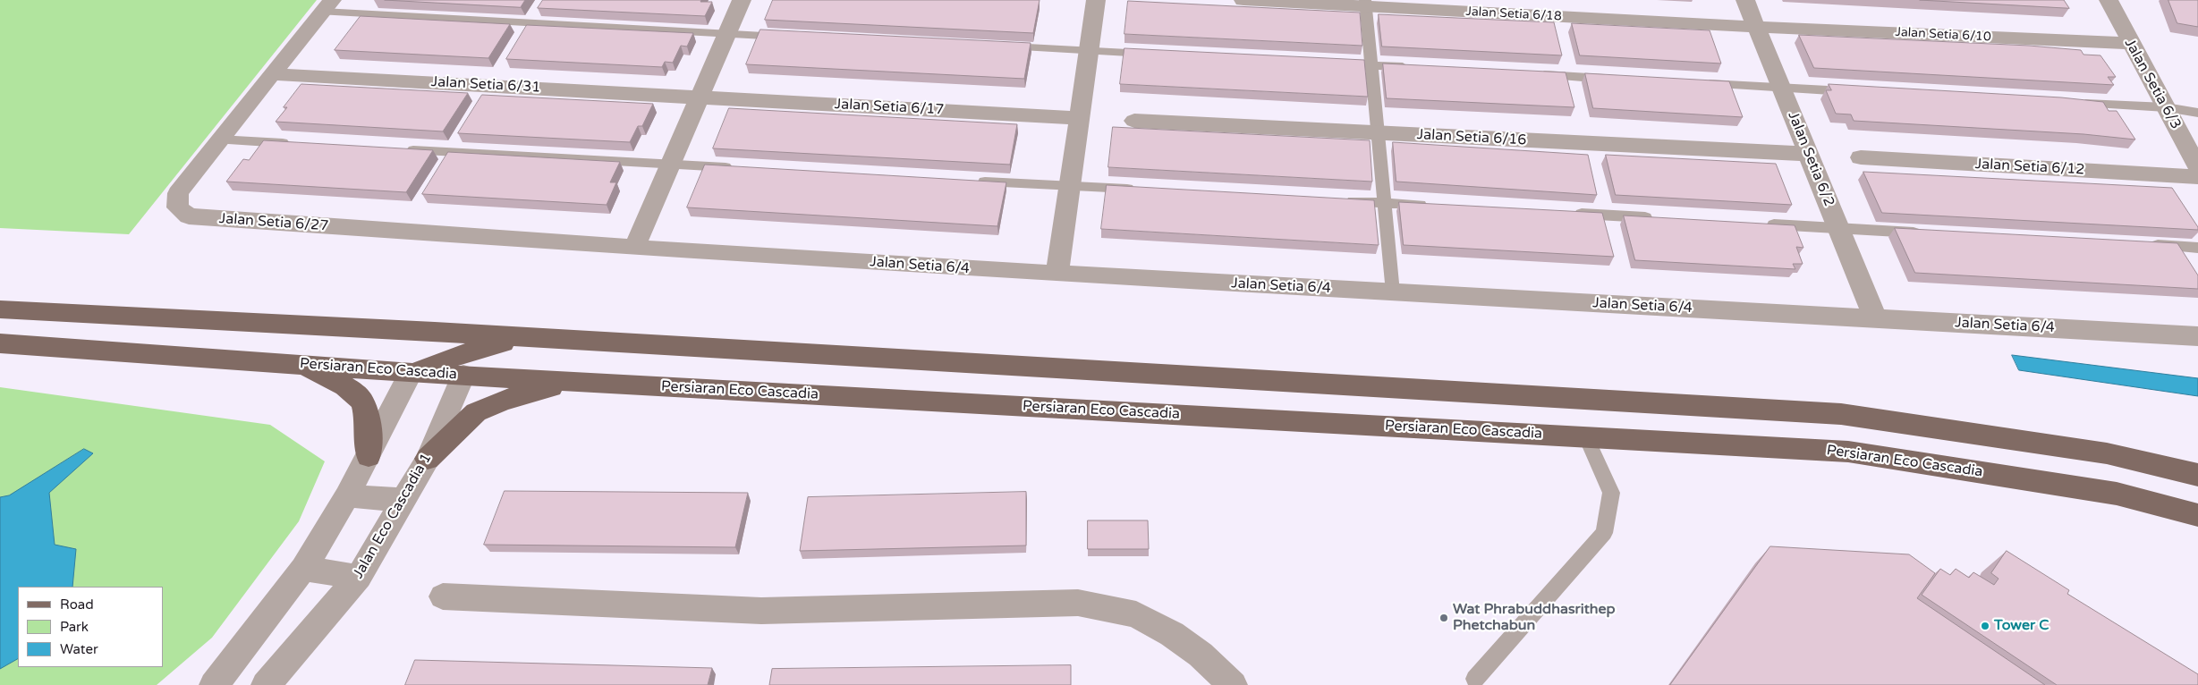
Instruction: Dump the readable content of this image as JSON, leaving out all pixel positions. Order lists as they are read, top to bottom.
{
  "streets": {
    "main road": ["Persiaran Eco Cascadia"],
    "street": [
      "Jalan Setia 6/18",
      "Jalan Setia 6/10",
      "Jalan Setia 6/3",
      "Jalan Setia 6/31",
      "Jalan Setia 6/17",
      "Jalan Setia 6/16",
      "Jalan Setia 6/2",
      "Jalan Setia 6/12",
      "Jalan Setia 6/27",
      "Jalan Setia 6/4",
      "Jalan Eco Cascadia 1"
    ]
  },
  "crossings": [
    ["Jalan Setia 6/18", "Jalan Setia 6/10"],
    ["Jalan Setia 6/18", "Jalan Setia 6/2"],
    ["Jalan Setia 6/10", "Jalan Setia 6/3"],
    ["Jalan Setia 6/10", "Jalan Setia 6/2"],
    ["Jalan Setia 6/31", "Jalan Setia 6/17"],
    ["Jalan Setia 6/31", "Jalan Setia 6/27"],
    ["Jalan Setia 6/16", "Jalan Setia 6/2"],
    ["Jalan Setia 6/2", "Jalan Setia 6/4"],
    ["Jalan Setia 6/27", "Jalan Setia 6/4"],
    ["Persiaran Eco Cascadia", "Jalan Eco Cascadia 1"]
  ],
  "places": ["Wat Phrabuddhasrithep Phetchabun", "Tower C"],
  "legend": ["Road", "Park", "Water"]
}
